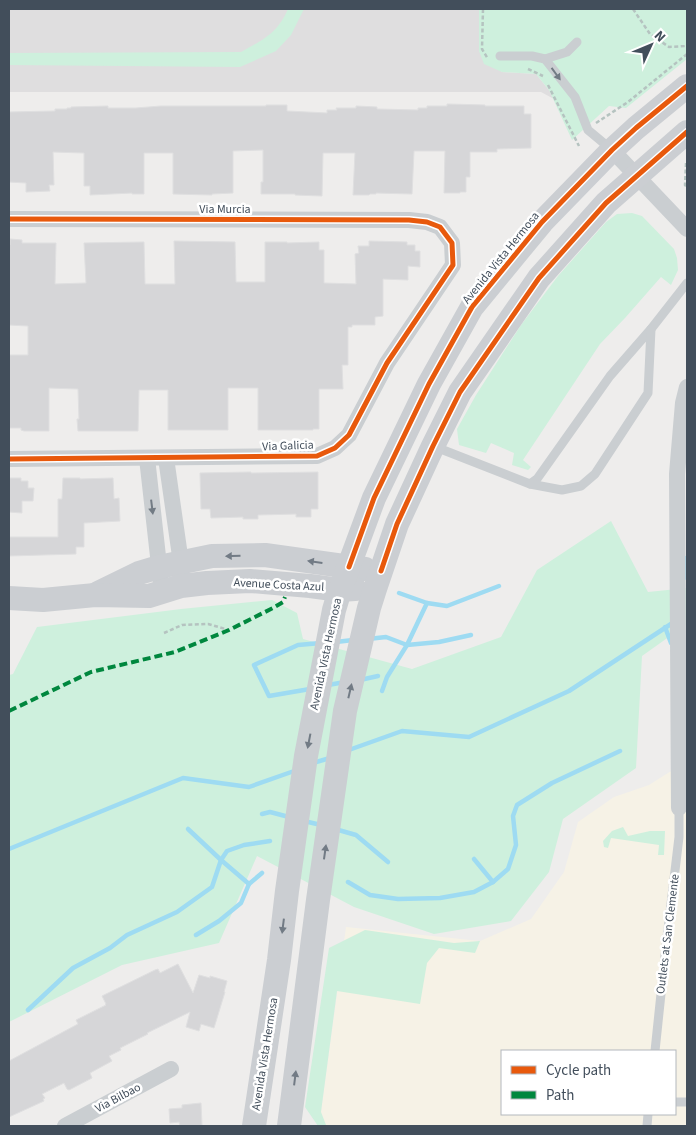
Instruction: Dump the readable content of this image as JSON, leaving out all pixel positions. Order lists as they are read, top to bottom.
{
  "streets": {
    "main road": ["Avenida Vista Hermosa", "Avenue Costa Azul"],
    "street": [
      "Via Murcia",
      "Via Galicia",
      "Outlets at San Clemente",
      "Via Bilbao"
    ]
  },
  "crossings": [
    ["Via Murcia", "Via Galicia"],
    ["Avenida Vista Hermosa", "Avenue Costa Azul"]
  ],
  "legend": ["Cycle path", "Path"],
  "north": "top right"
}
